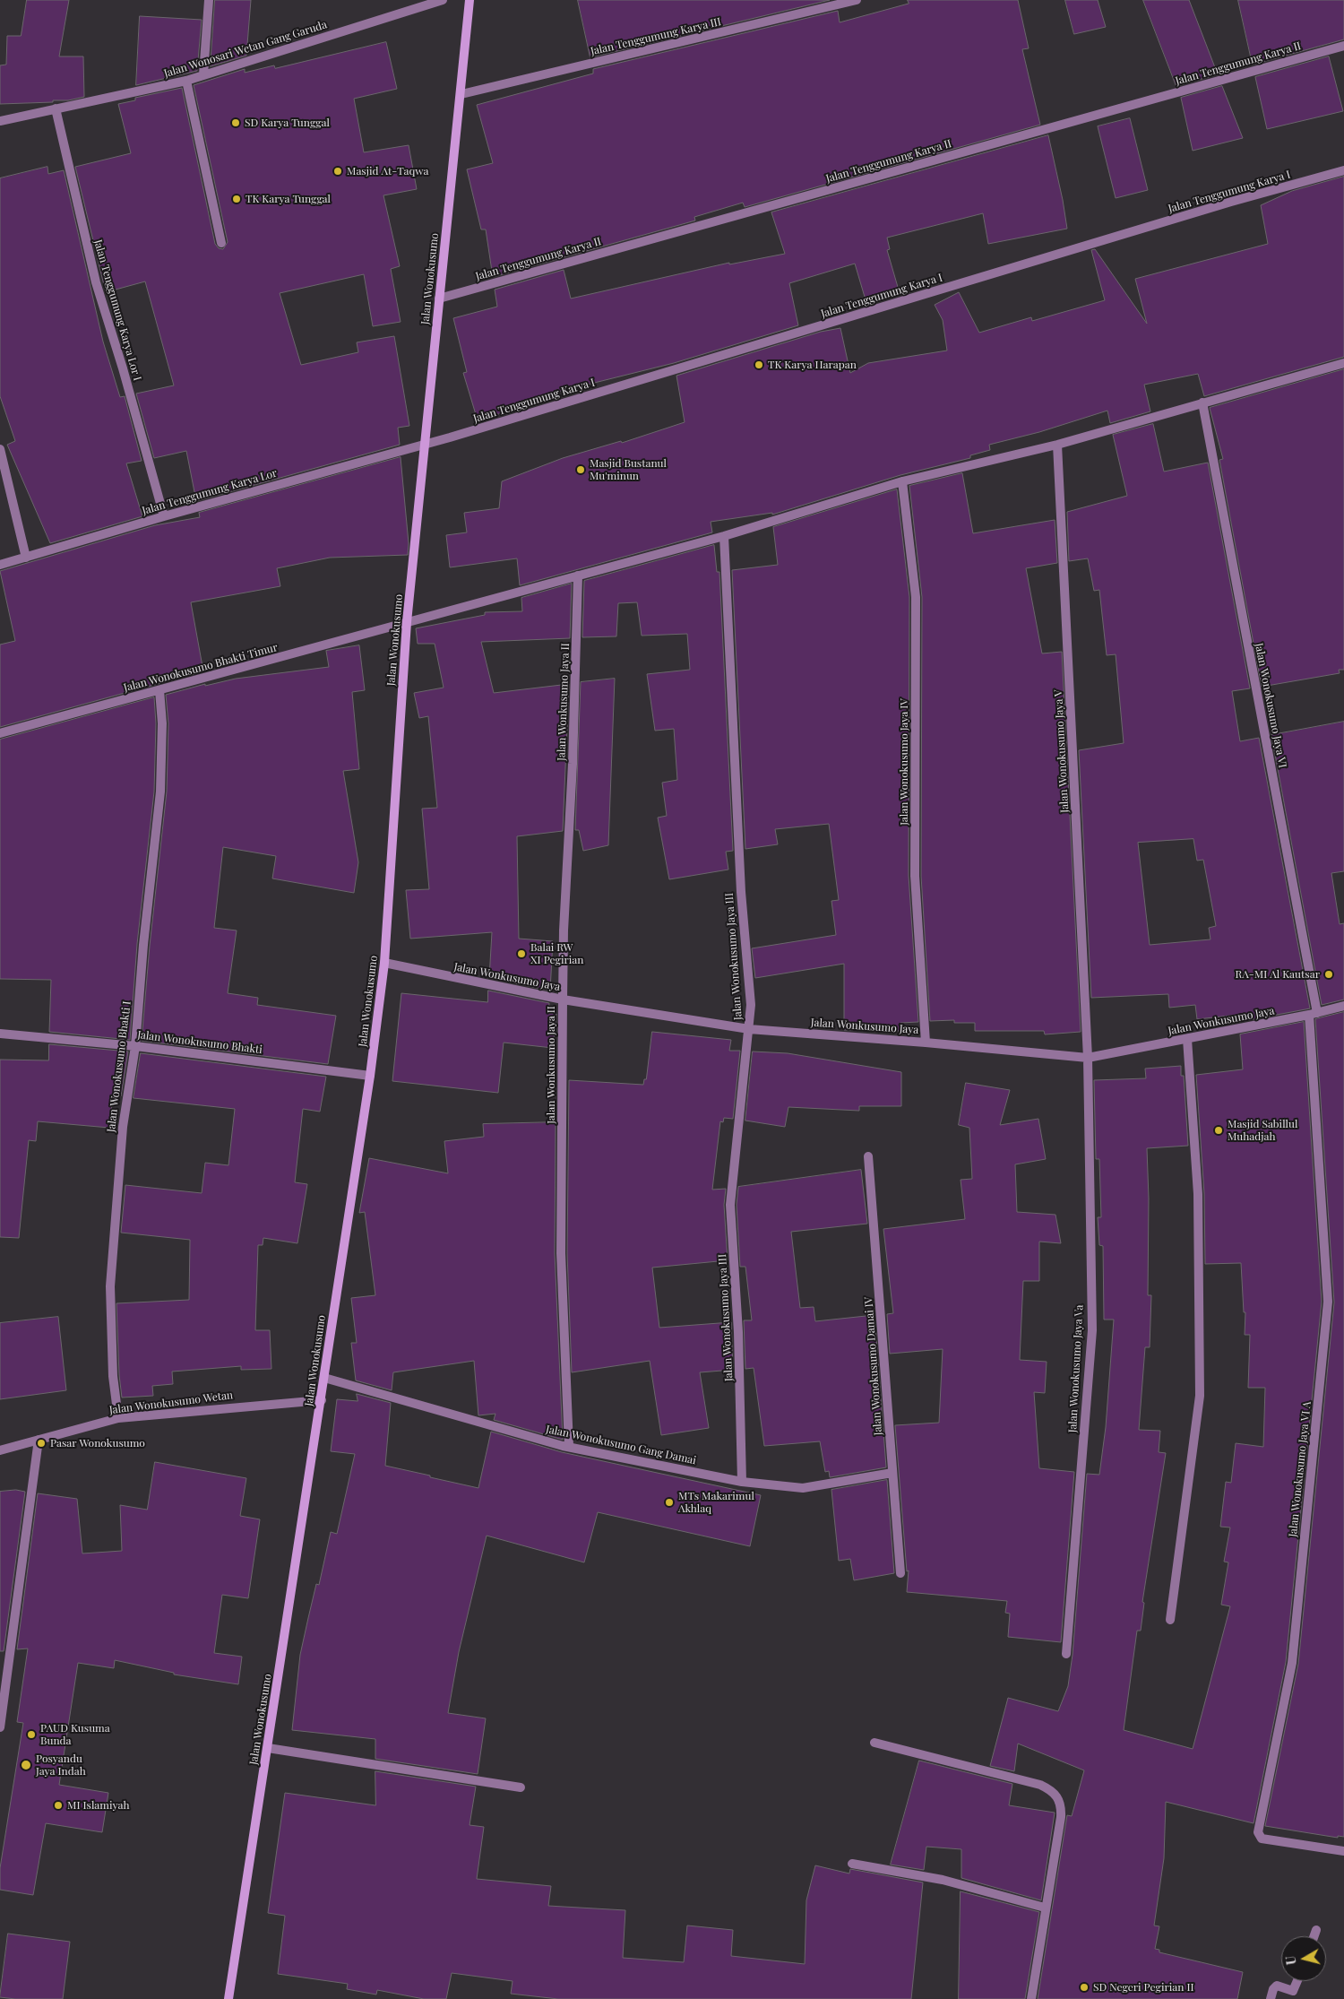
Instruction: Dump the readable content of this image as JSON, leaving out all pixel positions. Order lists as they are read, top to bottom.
{
  "streets": {
    "main road": ["Jalan Wonokusumo"],
    "street": [
      "Jalan Tenggumung Karya III",
      "Jalan Wonosari Wetan Gang Garuda",
      "Jalan Tenggumung Karya II",
      "Jalan Tenggumung Karya I",
      "Jalan Tenggumung Karya Lor I",
      "Jalan Tenggumung Karya Lor",
      "Jalan Wonokusumo Bhakti Timur",
      "Jalan Wonkusumo Jaya II",
      "Jalan Wonokusumo Jaya VI",
      "Jalan Wonokusumo Jaya V",
      "Jalan Wonokusumo Jaya IV",
      "Jalan Wonokusumo Jaya III",
      "Jalan Wonkusumo Jaya",
      "Jalan Wonokusumo Bhakti",
      "Jalan Wonokusumo Bhakti I",
      "Jalan Wonokusumo Damai IV",
      "Jalan Wonokusumo Jaya Va",
      "Jalan Wonokusumo Wetan",
      "Jalan Wonokusumo Gang Damai",
      "Jalan Wonokusumo Jaya VI A"
    ]
  },
  "crossings": [
    ["Jalan Tenggumung Karya III", "Jalan Wonokusumo"],
    ["Jalan Wonosari Wetan Gang Garuda", "Jalan Tenggumung Karya Lor I"],
    ["Jalan Tenggumung Karya II", "Jalan Wonokusumo"],
    ["Jalan Tenggumung Karya I", "Jalan Wonokusumo"],
    ["Jalan Tenggumung Karya I", "Jalan Tenggumung Karya Lor"],
    ["Jalan Wonokusumo", "Jalan Tenggumung Karya Lor"],
    ["Jalan Wonokusumo", "Jalan Wonokusumo Bhakti Timur"],
    ["Jalan Wonokusumo", "Jalan Wonkusumo Jaya"],
    ["Jalan Wonokusumo", "Jalan Wonokusumo Bhakti"],
    ["Jalan Wonokusumo", "Jalan Wonokusumo Wetan"],
    ["Jalan Wonokusumo", "Jalan Wonokusumo Gang Damai"],
    ["Jalan Tenggumung Karya Lor I", "Jalan Tenggumung Karya Lor"],
    ["Jalan Wonokusumo Bhakti Timur", "Jalan Wonkusumo Jaya II"],
    ["Jalan Wonokusumo Bhakti Timur", "Jalan Wonokusumo Jaya VI"],
    ["Jalan Wonokusumo Bhakti Timur", "Jalan Wonokusumo Jaya V"],
    ["Jalan Wonokusumo Bhakti Timur", "Jalan Wonokusumo Jaya IV"],
    ["Jalan Wonokusumo Bhakti Timur", "Jalan Wonokusumo Jaya III"],
    ["Jalan Wonokusumo Bhakti Timur", "Jalan Wonokusumo Bhakti I"],
    ["Jalan Wonkusumo Jaya II", "Jalan Wonkusumo Jaya"],
    ["Jalan Wonkusumo Jaya II", "Jalan Wonokusumo Gang Damai"],
    ["Jalan Wonokusumo Jaya VI", "Jalan Wonkusumo Jaya"],
    ["Jalan Wonokusumo Jaya VI", "Jalan Wonokusumo Jaya VI A"],
    ["Jalan Wonokusumo Jaya V", "Jalan Wonkusumo Jaya"],
    ["Jalan Wonokusumo Jaya V", "Jalan Wonokusumo Jaya Va"],
    ["Jalan Wonokusumo Jaya IV", "Jalan Wonkusumo Jaya"],
    ["Jalan Wonokusumo Jaya III", "Jalan Wonkusumo Jaya"],
    ["Jalan Wonokusumo Jaya III", "Jalan Wonokusumo Gang Damai"],
    ["Jalan Wonkusumo Jaya", "Jalan Wonokusumo Jaya Va"],
    ["Jalan Wonkusumo Jaya", "Jalan Wonokusumo Jaya VI A"],
    ["Jalan Wonokusumo Bhakti", "Jalan Wonokusumo Bhakti I"],
    ["Jalan Wonokusumo Bhakti I", "Jalan Wonokusumo Wetan"],
    ["Jalan Wonokusumo Damai IV", "Jalan Wonokusumo Gang Damai"]
  ],
  "places": [
    "SD Karya Tunggal",
    "Masjid At-Taqwa",
    "TK Karya Tunggal",
    "TK Karya Harapan",
    "Masjid Bustanul Mu'minun",
    "Balai RW XI Pegirian",
    "RA-MI Al Kautsar",
    "Masjid Sabillul Muhadjah",
    "Pasar Wonokusumo",
    "MTs Makarimul Akhlaq",
    "PAUD Kusuma Bunda",
    "Posyandu Jaya Indah",
    "MI Islamiyah",
    "SD Negeri Pegirian II"
  ],
  "north": "left"
}
